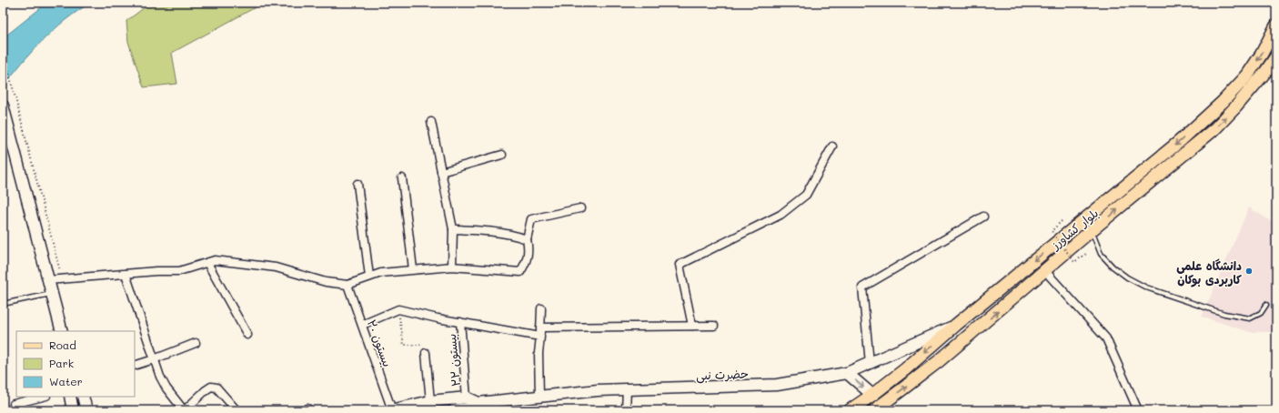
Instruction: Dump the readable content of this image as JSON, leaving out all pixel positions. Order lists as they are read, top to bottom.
{
  "streets": {
    "main road": ["بلوار کشاورز"],
    "street": ["بیستون ۲۰", "بیستون ۲۲", "حضرت نبی"]
  },
  "crossings": [
    ["بلوار کشاورز", "حضرت نبی"]
  ],
  "places": ["دانشگاه علمی کاربردی بوکان"],
  "legend": ["Road", "Park", "Water"]
}
